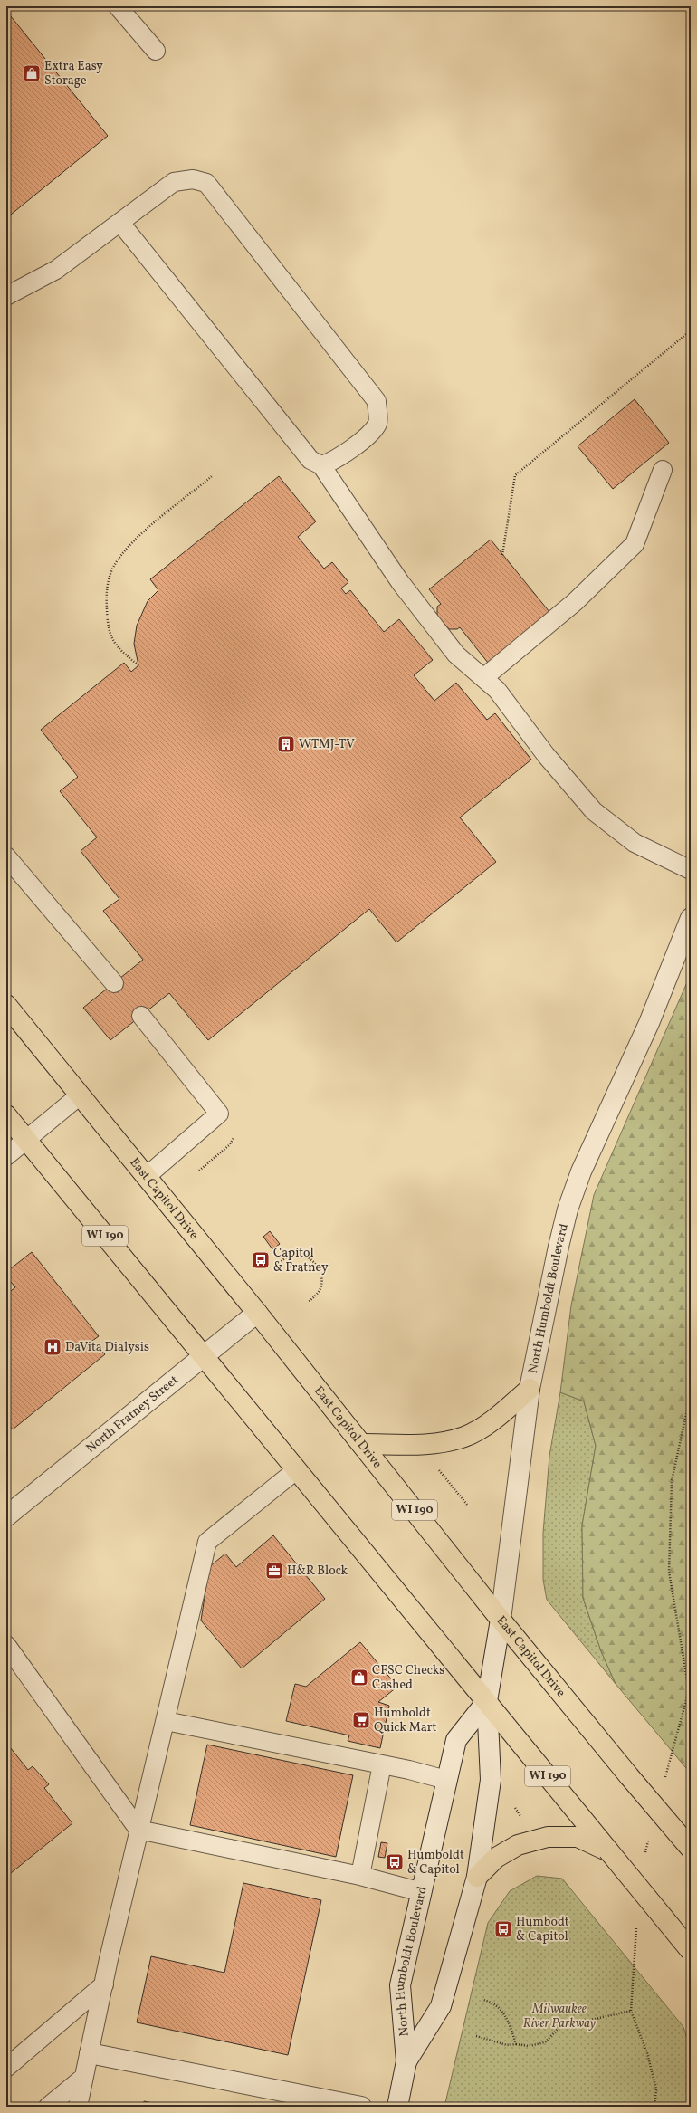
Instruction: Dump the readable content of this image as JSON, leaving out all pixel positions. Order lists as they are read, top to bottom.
{
  "streets": {
    "main road": ["East Capitol Drive", "WI 190"],
    "street": ["North Humboldt Boulevard", "North Fratney Street"]
  },
  "crossings": [
    ["East Capitol Drive", "North Humboldt Boulevard"],
    ["East Capitol Drive", "North Fratney Street"],
    ["WI 190", "North Humboldt Boulevard"],
    ["WI 190", "North Fratney Street"]
  ],
  "parks": ["Milwaukee River Parkway"],
  "places": {
    "shop": ["Extra Easy Storage", "CFSC Checks Cashed"],
    "building": ["WTMJ-TV"],
    "bus stop": ["Capitol & Fratney", "Humboldt & Capitol", "Humbodt & Capitol"],
    "hospital": ["DaVita Dialysis"],
    "office": ["H&R Block"],
    "supermarket": ["Humboldt Quick Mart"]
  }
}
